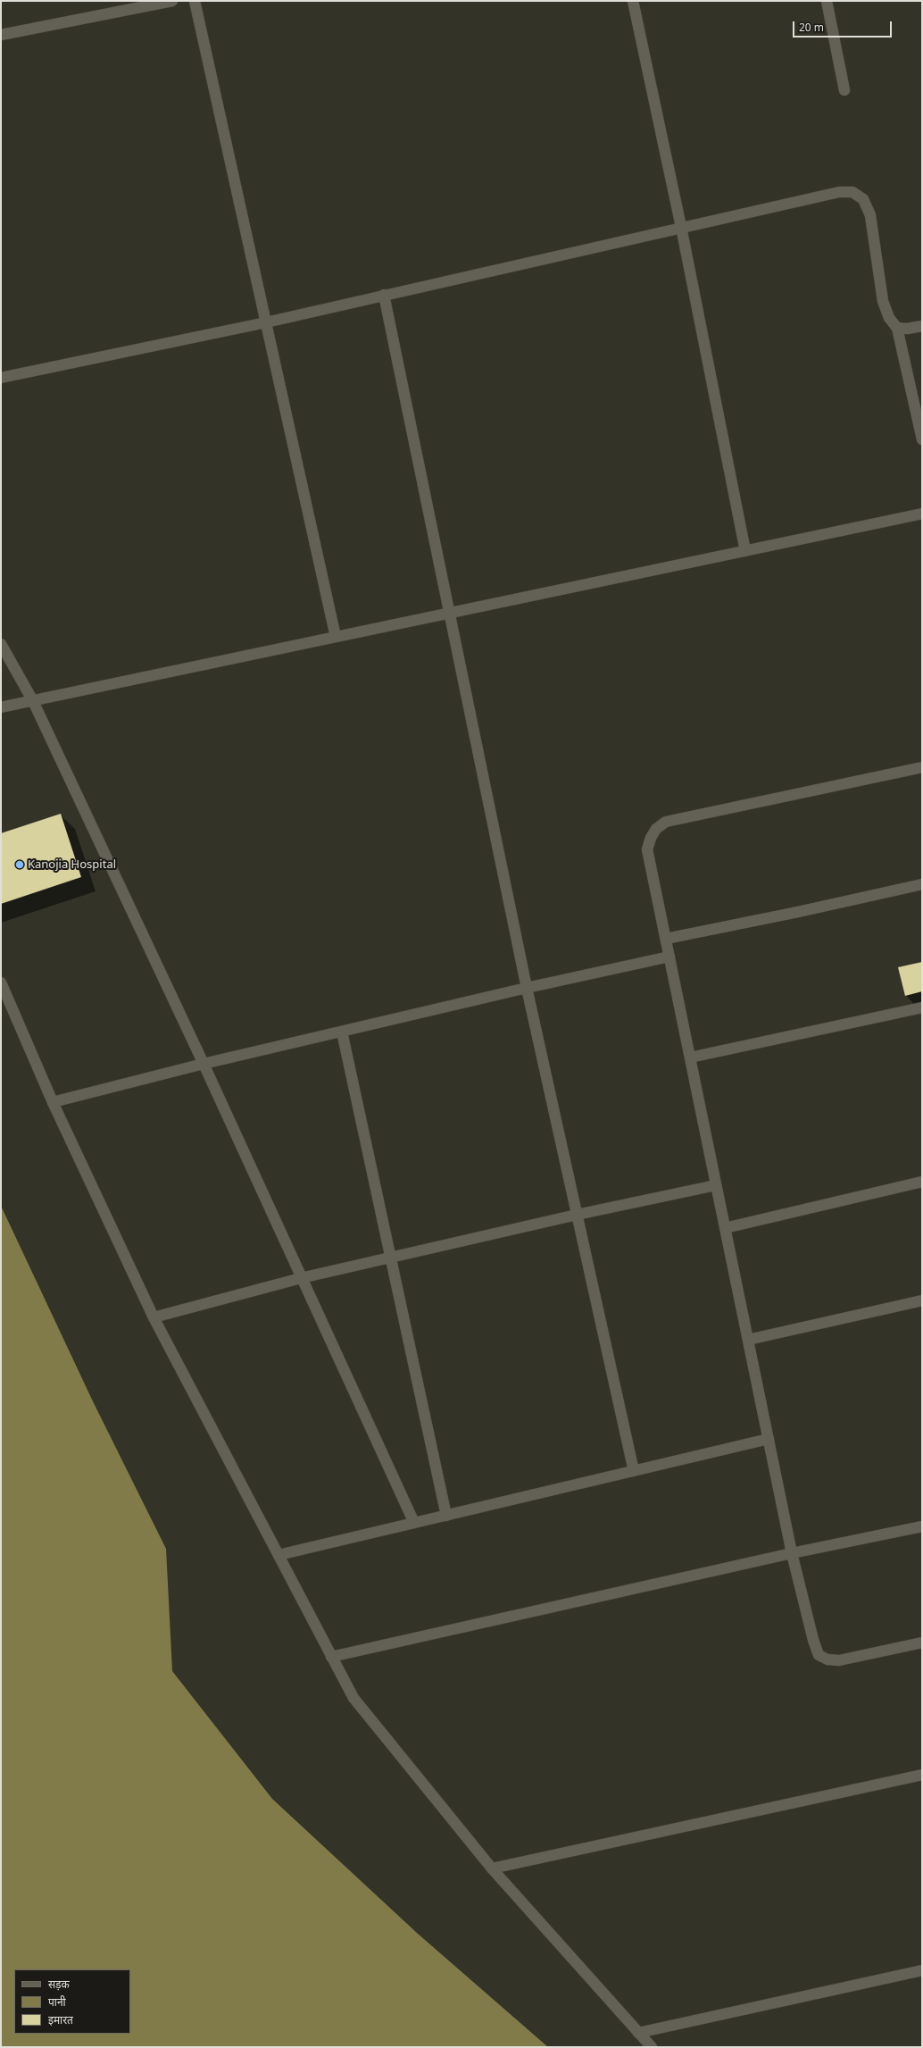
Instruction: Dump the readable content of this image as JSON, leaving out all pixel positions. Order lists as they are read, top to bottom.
{
  "places": ["Kanojia Hospital"],
  "legend": ["सड़क", "पानी", "इमारत"],
  "scale_bar": "20 m"
}
